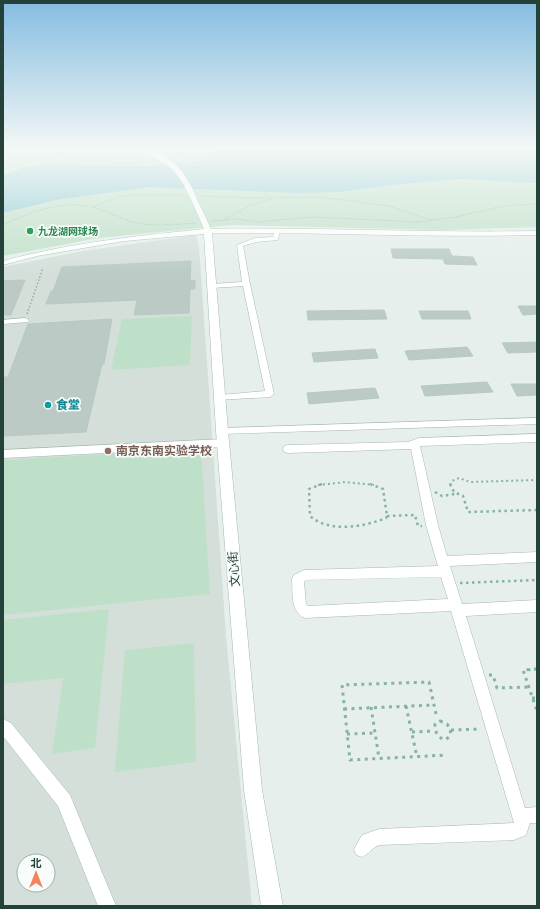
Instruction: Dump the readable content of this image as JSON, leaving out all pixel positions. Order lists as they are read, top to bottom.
{
  "streets": {
    "street": ["文心街"]
  },
  "places": ["九龙湖网球场", "食堂", "南京东南实验学校"],
  "north": "top"
}
